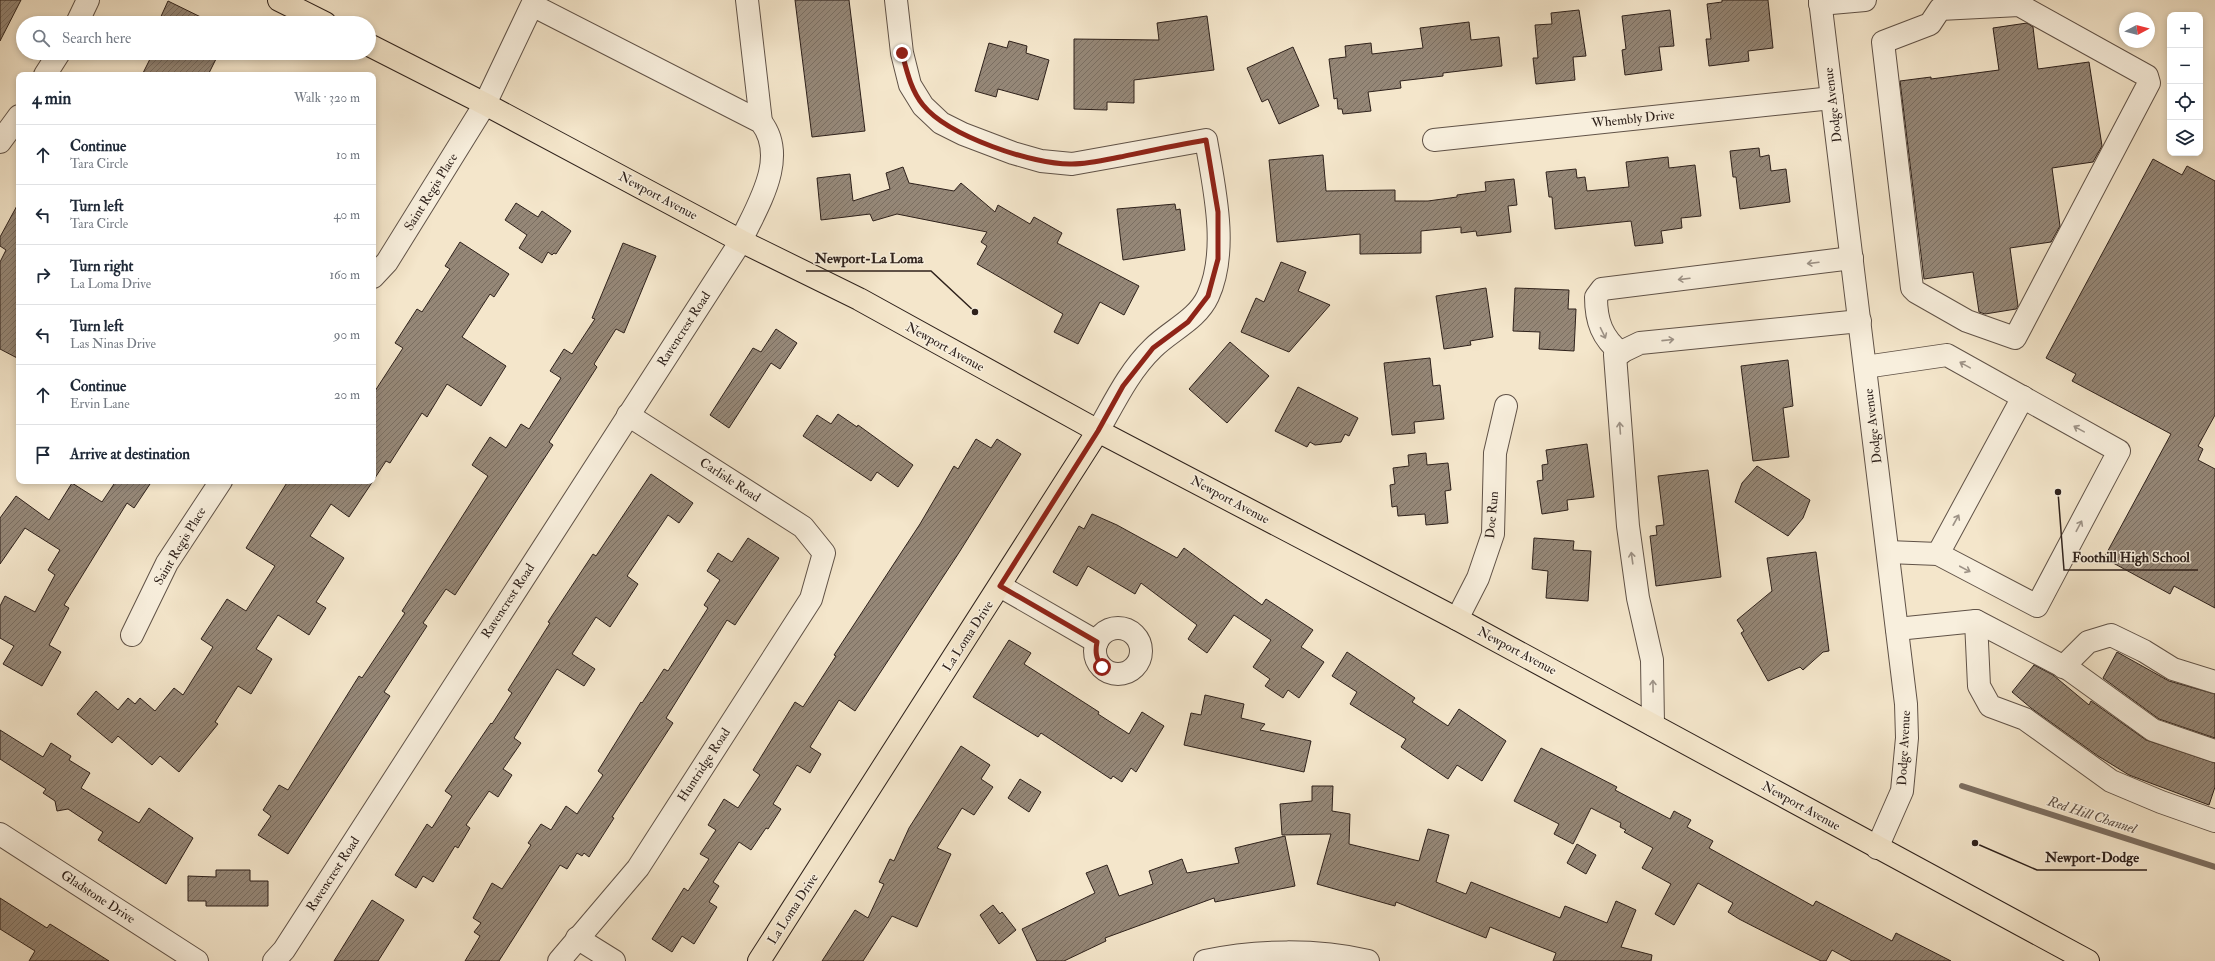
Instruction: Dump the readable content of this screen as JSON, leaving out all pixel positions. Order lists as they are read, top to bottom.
{
  "streets": {
    "main road": ["Newport Avenue", "La Loma Drive"],
    "street": [
      "Dodge Avenue",
      "Whembly Drive",
      "Saint Regis Place",
      "Ravencrest Road",
      "Carlisle Road",
      "Doe Run",
      "Huntridge Road",
      "Gladstone Drive"
    ]
  },
  "crossings": [
    ["Dodge Avenue", "Whembly Drive"],
    ["Dodge Avenue", "Newport Avenue"],
    ["Saint Regis Place", "Newport Avenue"],
    ["Newport Avenue", "Ravencrest Road"],
    ["Newport Avenue", "Doe Run"],
    ["Newport Avenue", "La Loma Drive"],
    ["Ravencrest Road", "Carlisle Road"],
    ["Carlisle Road", "Huntridge Road"]
  ],
  "water": ["Red Hill Channel"],
  "places": ["Newport-La Loma", "Foothill High School", "Newport-Dodge"],
  "north": "right",
  "page": {
    "map_buttons": ["+", "−"],
    "search": "Search here",
    "heading": ["4 min", "Walk · 320 m"],
    "list": [
      ["Continue", "Tara Circle", "10 m"],
      ["Turn left", "Tara Circle", "40 m"],
      ["Turn right", "La Loma Drive", "160 m"],
      ["Turn left", "Las Ninas Drive", "90 m"],
      ["Continue", "Ervin Lane", "20 m"],
      "Arrive at destination"
    ]
  }
}
